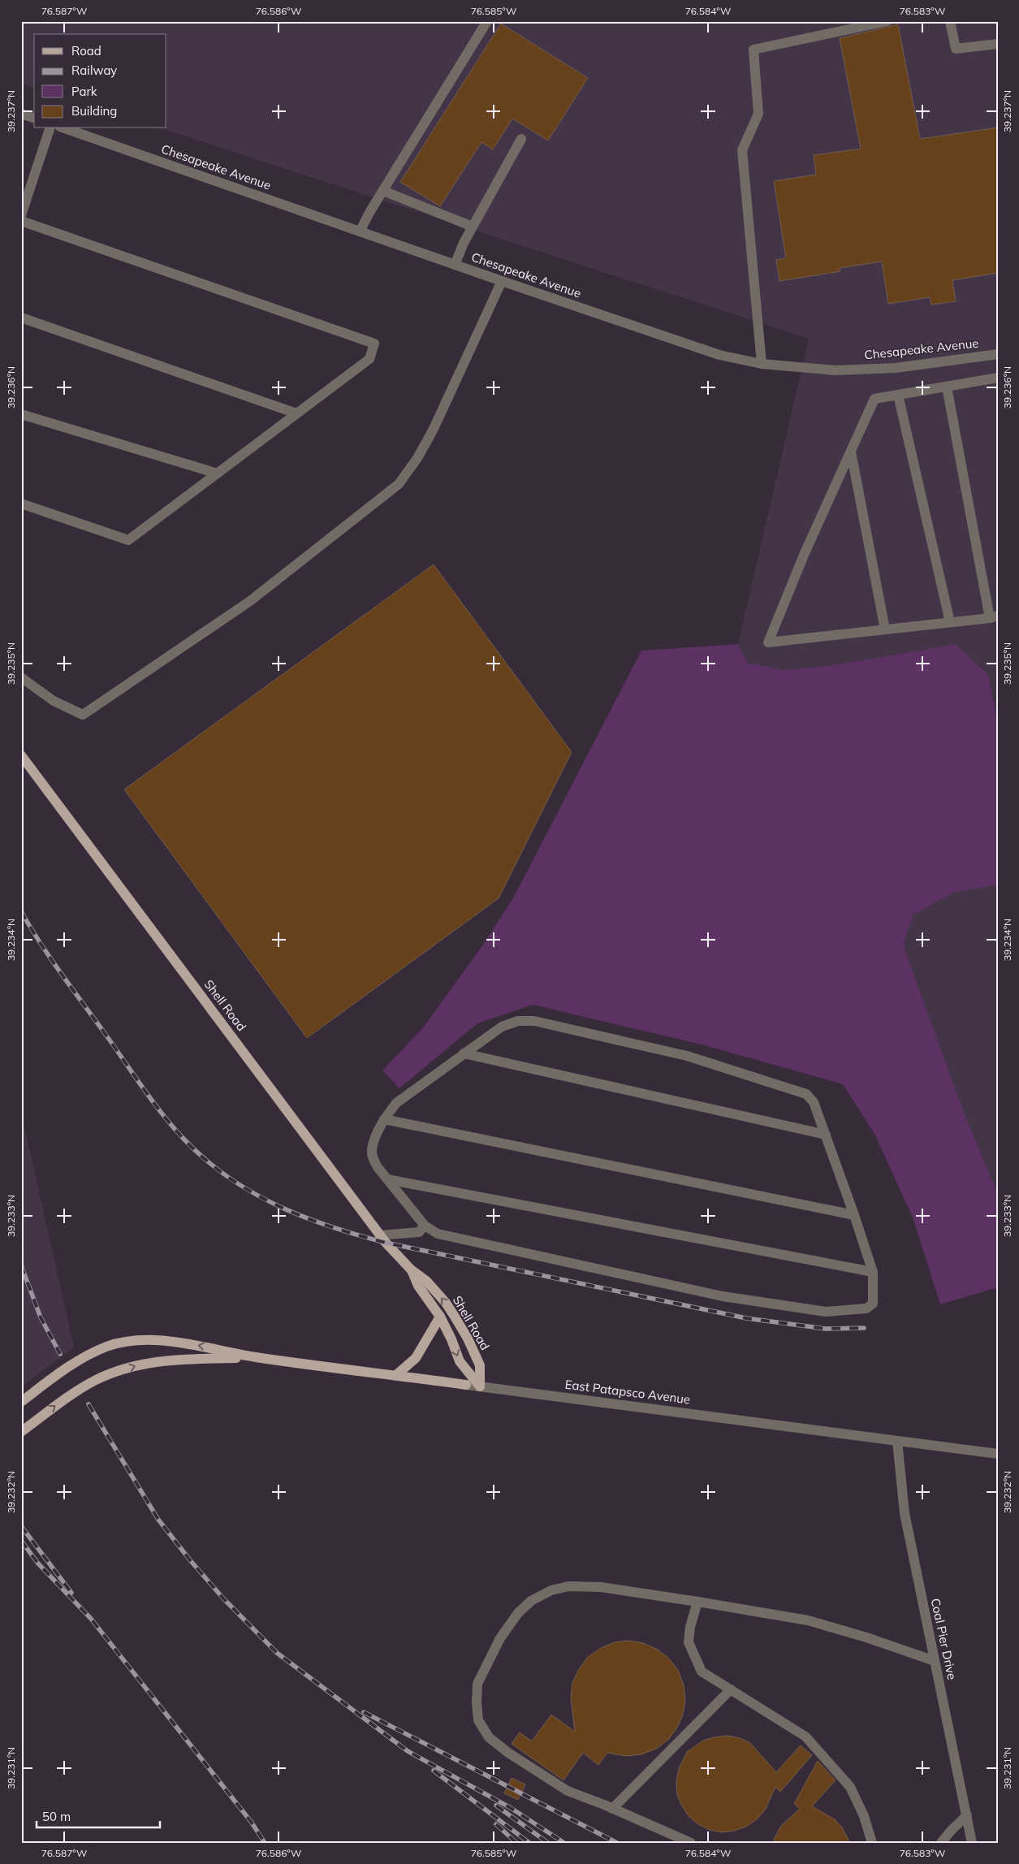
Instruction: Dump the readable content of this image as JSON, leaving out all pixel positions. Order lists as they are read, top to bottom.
{
  "streets": {
    "main road": ["Shell Road", "East Patapsco Avenue"],
    "street": ["Chesapeake Avenue", "Coal Pier Drive"]
  },
  "crossings": [
    ["Shell Road", "East Patapsco Avenue"],
    ["East Patapsco Avenue", "Coal Pier Drive"]
  ],
  "legend": [
    "Road",
    "Railway",
    "Park",
    "Building"
  ],
  "scale_bar": "50 m",
  "coordinates": [
    "76.587°W",
    "76.586°W",
    "76.585°W",
    "76.584°W",
    "76.583°W",
    "39.237°N",
    "39.236°N",
    "39.235°N",
    "39.234°N",
    "39.233°N",
    "39.232°N",
    "39.231°N"
  ]
}
